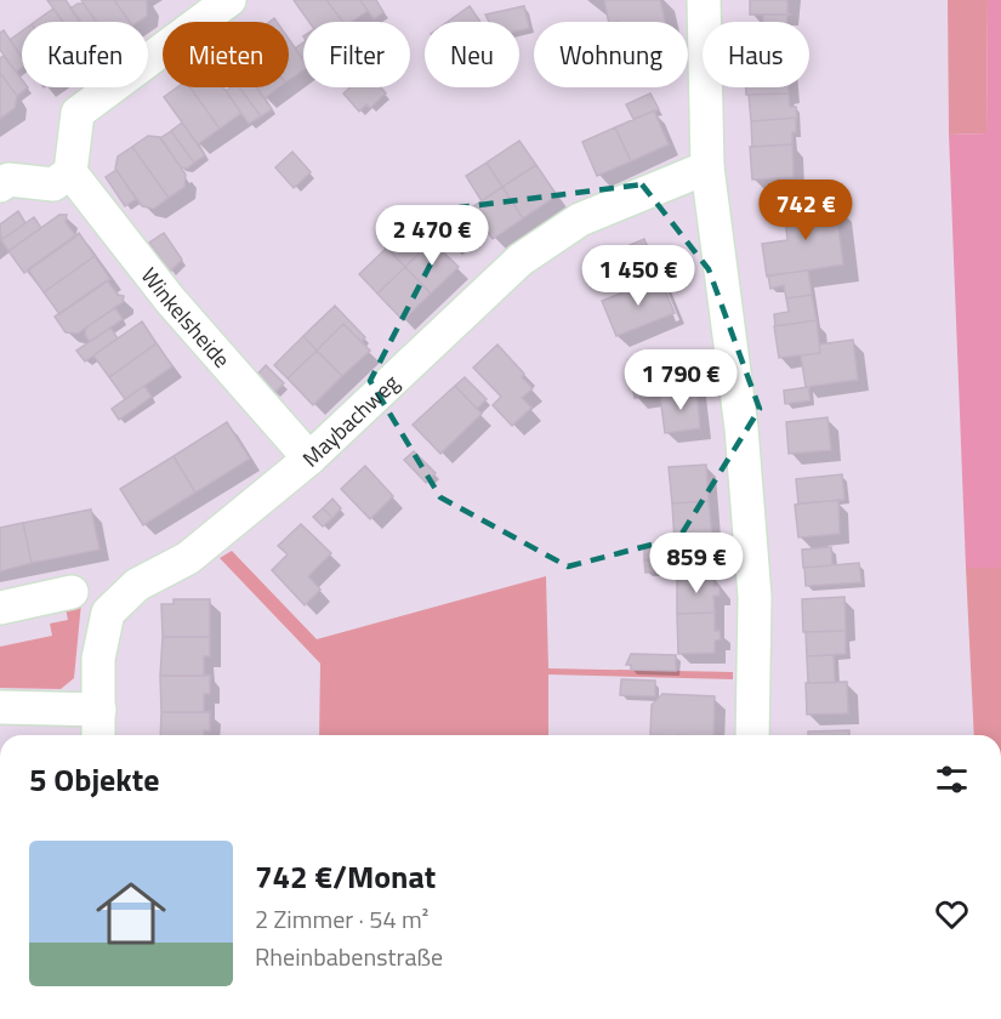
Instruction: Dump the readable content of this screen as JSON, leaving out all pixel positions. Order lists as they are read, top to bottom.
{
  "streets": {
    "street": ["Winkelsheide", "Maybachweg"]
  },
  "crossings": [
    ["Winkelsheide", "Maybachweg"]
  ],
  "page": {
    "chip": [
      "Kaufen",
      "Mieten",
      "Filter",
      "Neu",
      "Wohnung",
      "Haus"
    ],
    "price": [
      "742 €",
      "2 470 €",
      "1 450 €",
      "1 790 €",
      "859 €"
    ],
    "heading": "5 Objekte",
    "list": [
      {
        "name": "742 €/Monat",
        "note": "2 Zimmer · 54 m² · Rheinbabenstraße"
      }
    ]
  }
}
